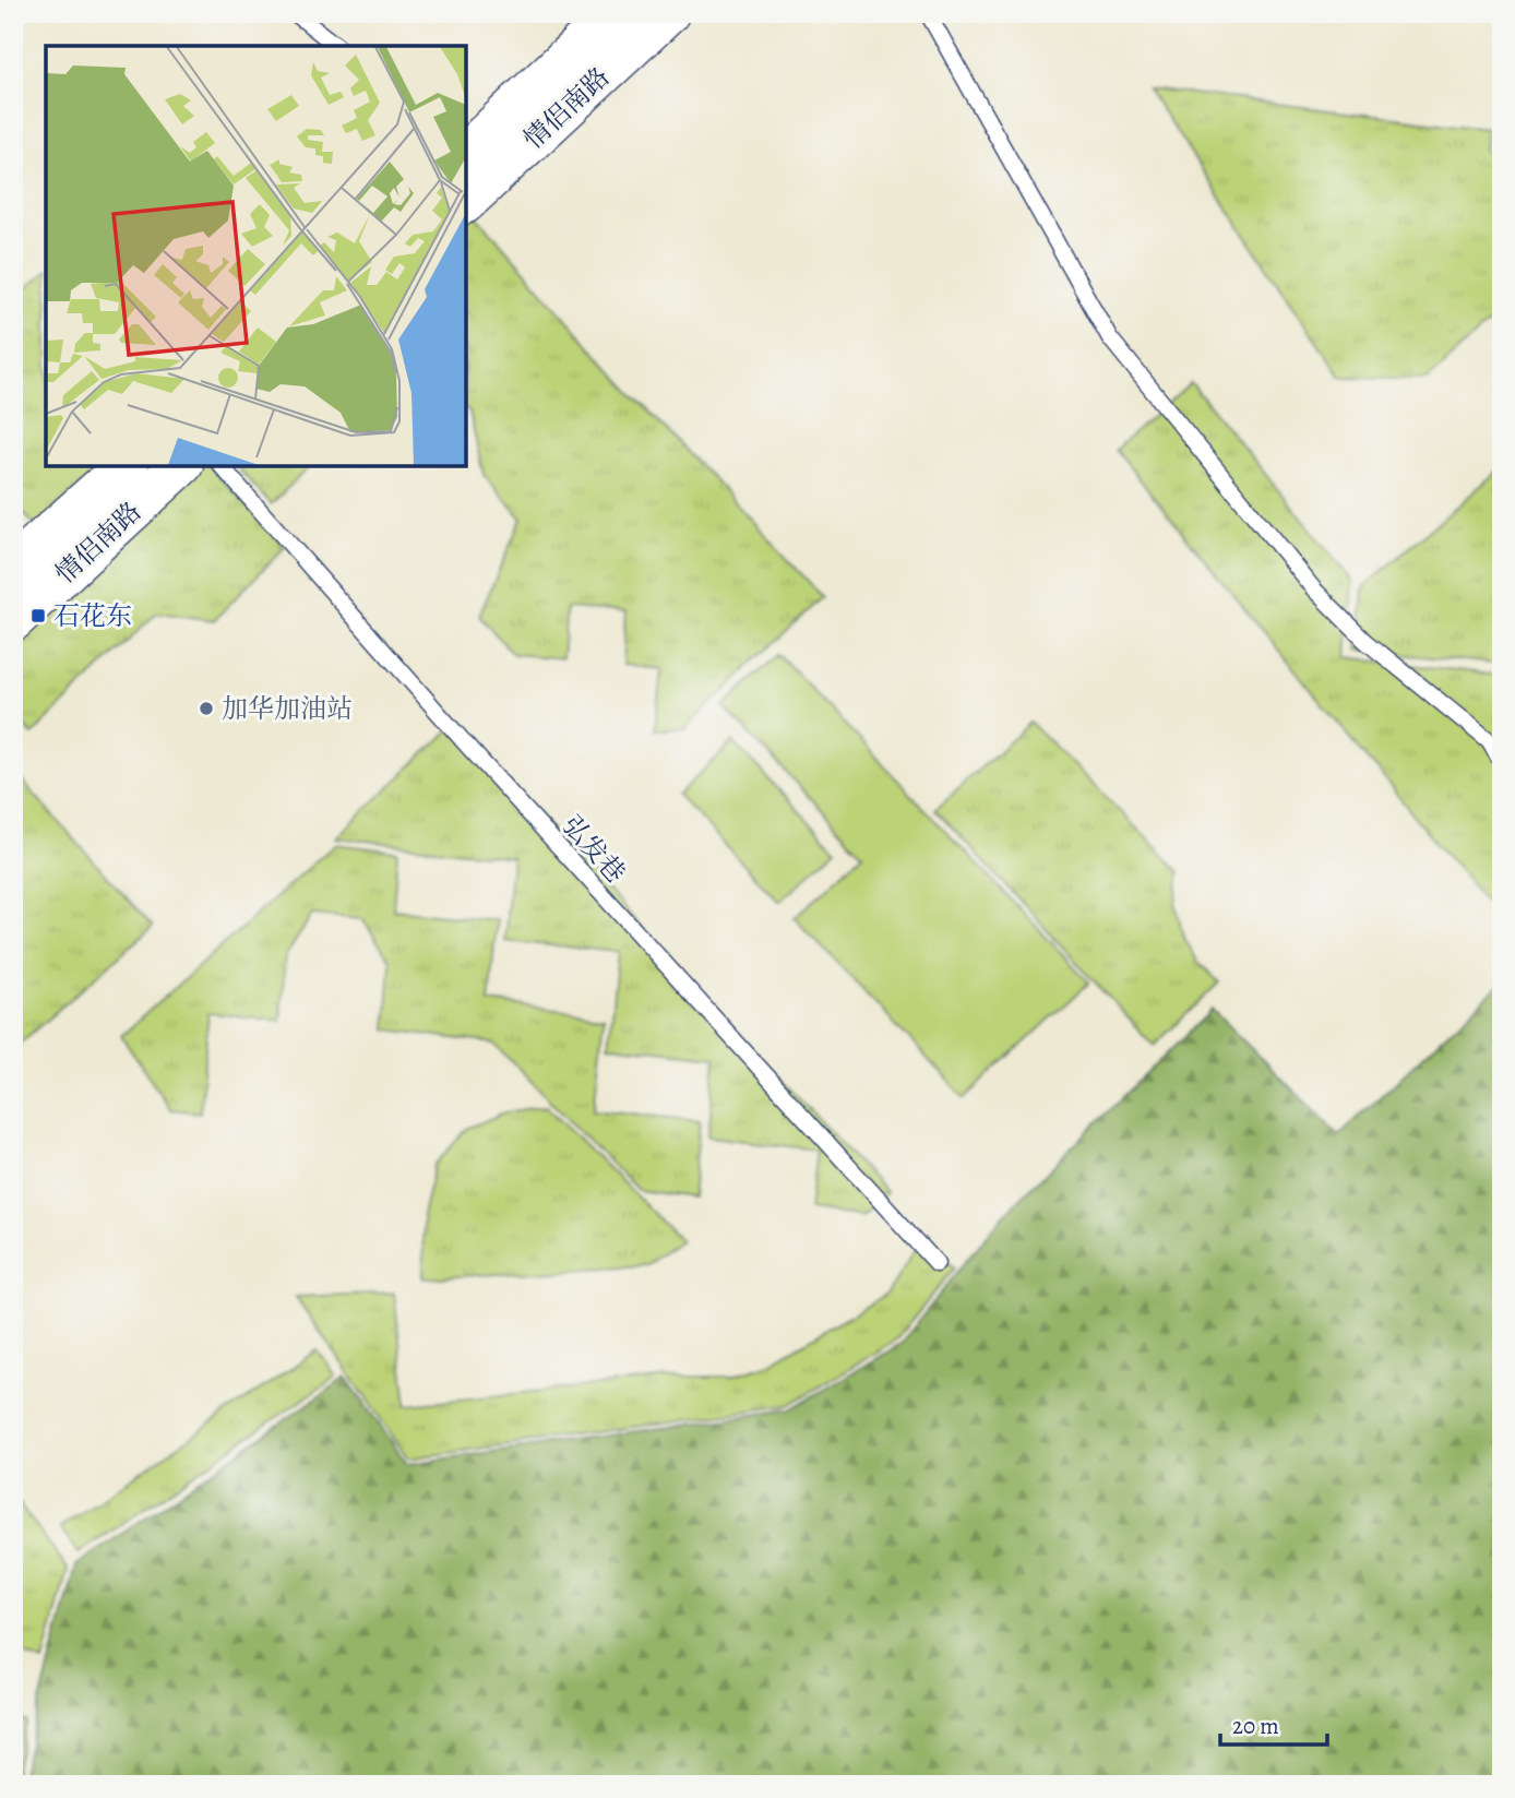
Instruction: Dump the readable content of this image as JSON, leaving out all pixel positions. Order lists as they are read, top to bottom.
{
  "streets": {
    "highway": ["情侣南路"],
    "lane": ["弘发巷"]
  },
  "places": {
    "transit": ["石花东"],
    "other": ["加华加油站"]
  },
  "scale_bar": "20 m"
}
